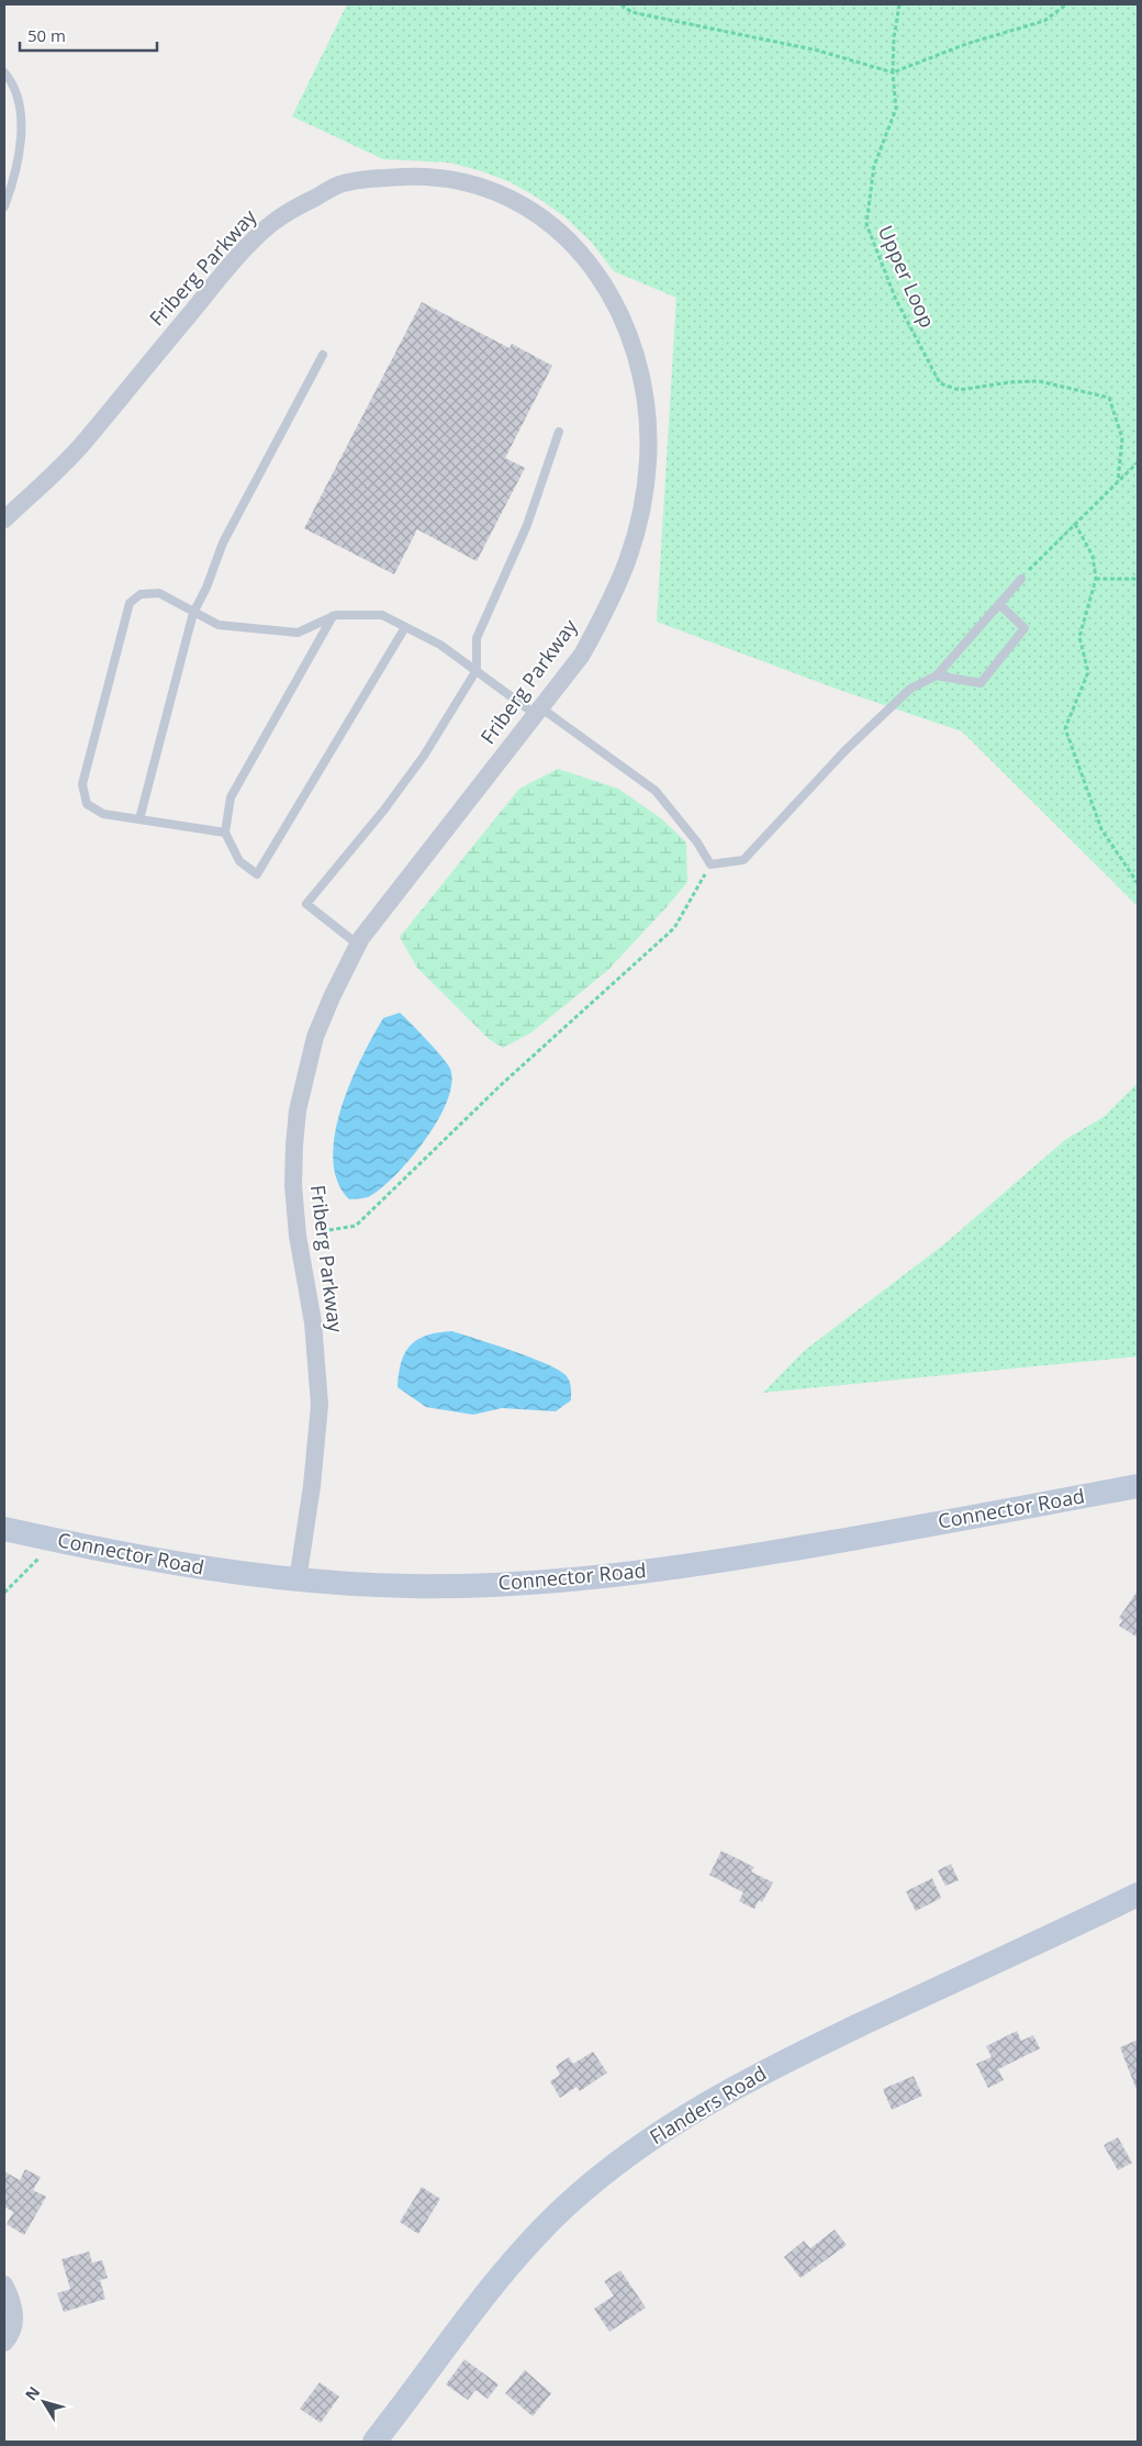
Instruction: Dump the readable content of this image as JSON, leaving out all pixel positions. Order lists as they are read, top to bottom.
{
  "streets": {
    "street": ["Friberg Parkway", "Connector Road", "Flanders Road"],
    "path": ["Upper Loop"]
  },
  "crossings": [
    ["Friberg Parkway", "Connector Road"]
  ],
  "scale_bar": "50 m",
  "north": "top left"
}
